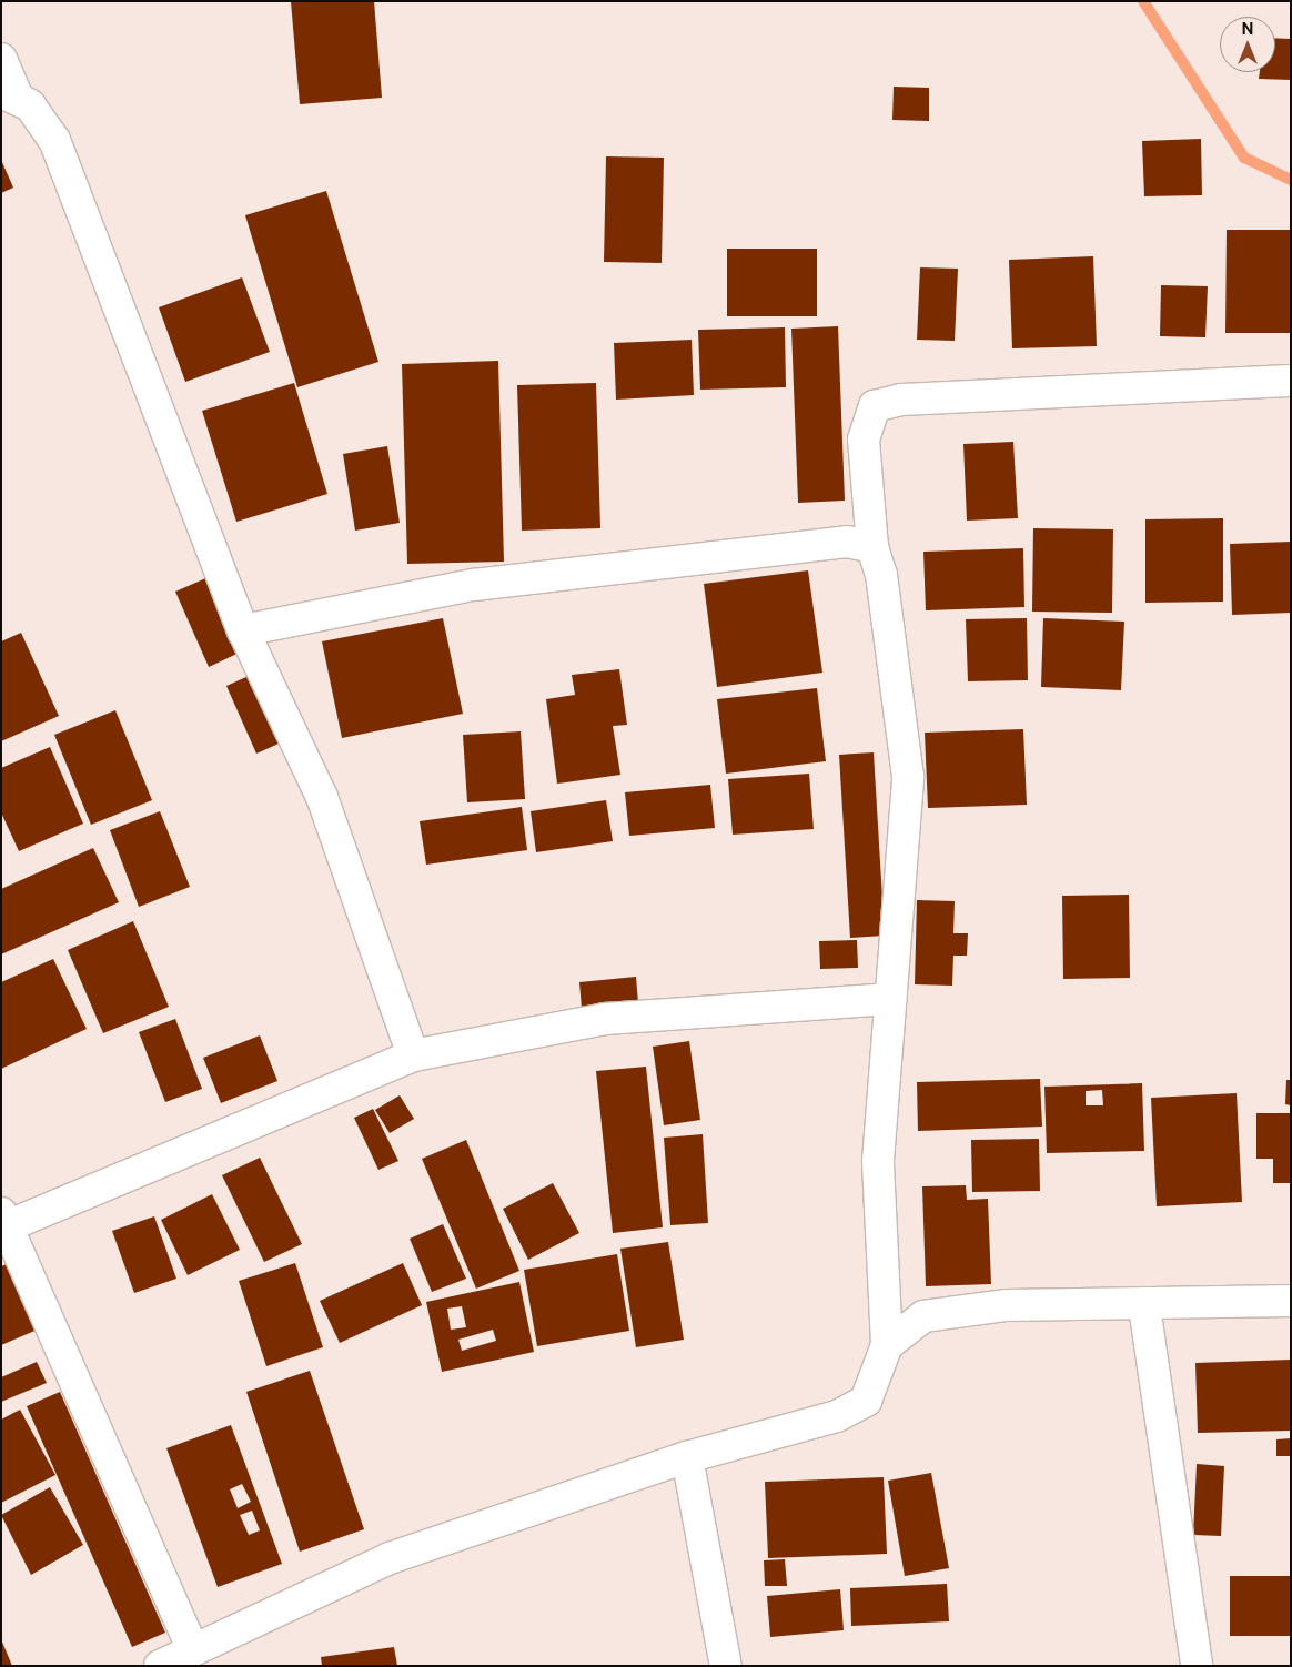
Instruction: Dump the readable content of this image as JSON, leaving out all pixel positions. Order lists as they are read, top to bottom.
{
  "north": "top"
}
